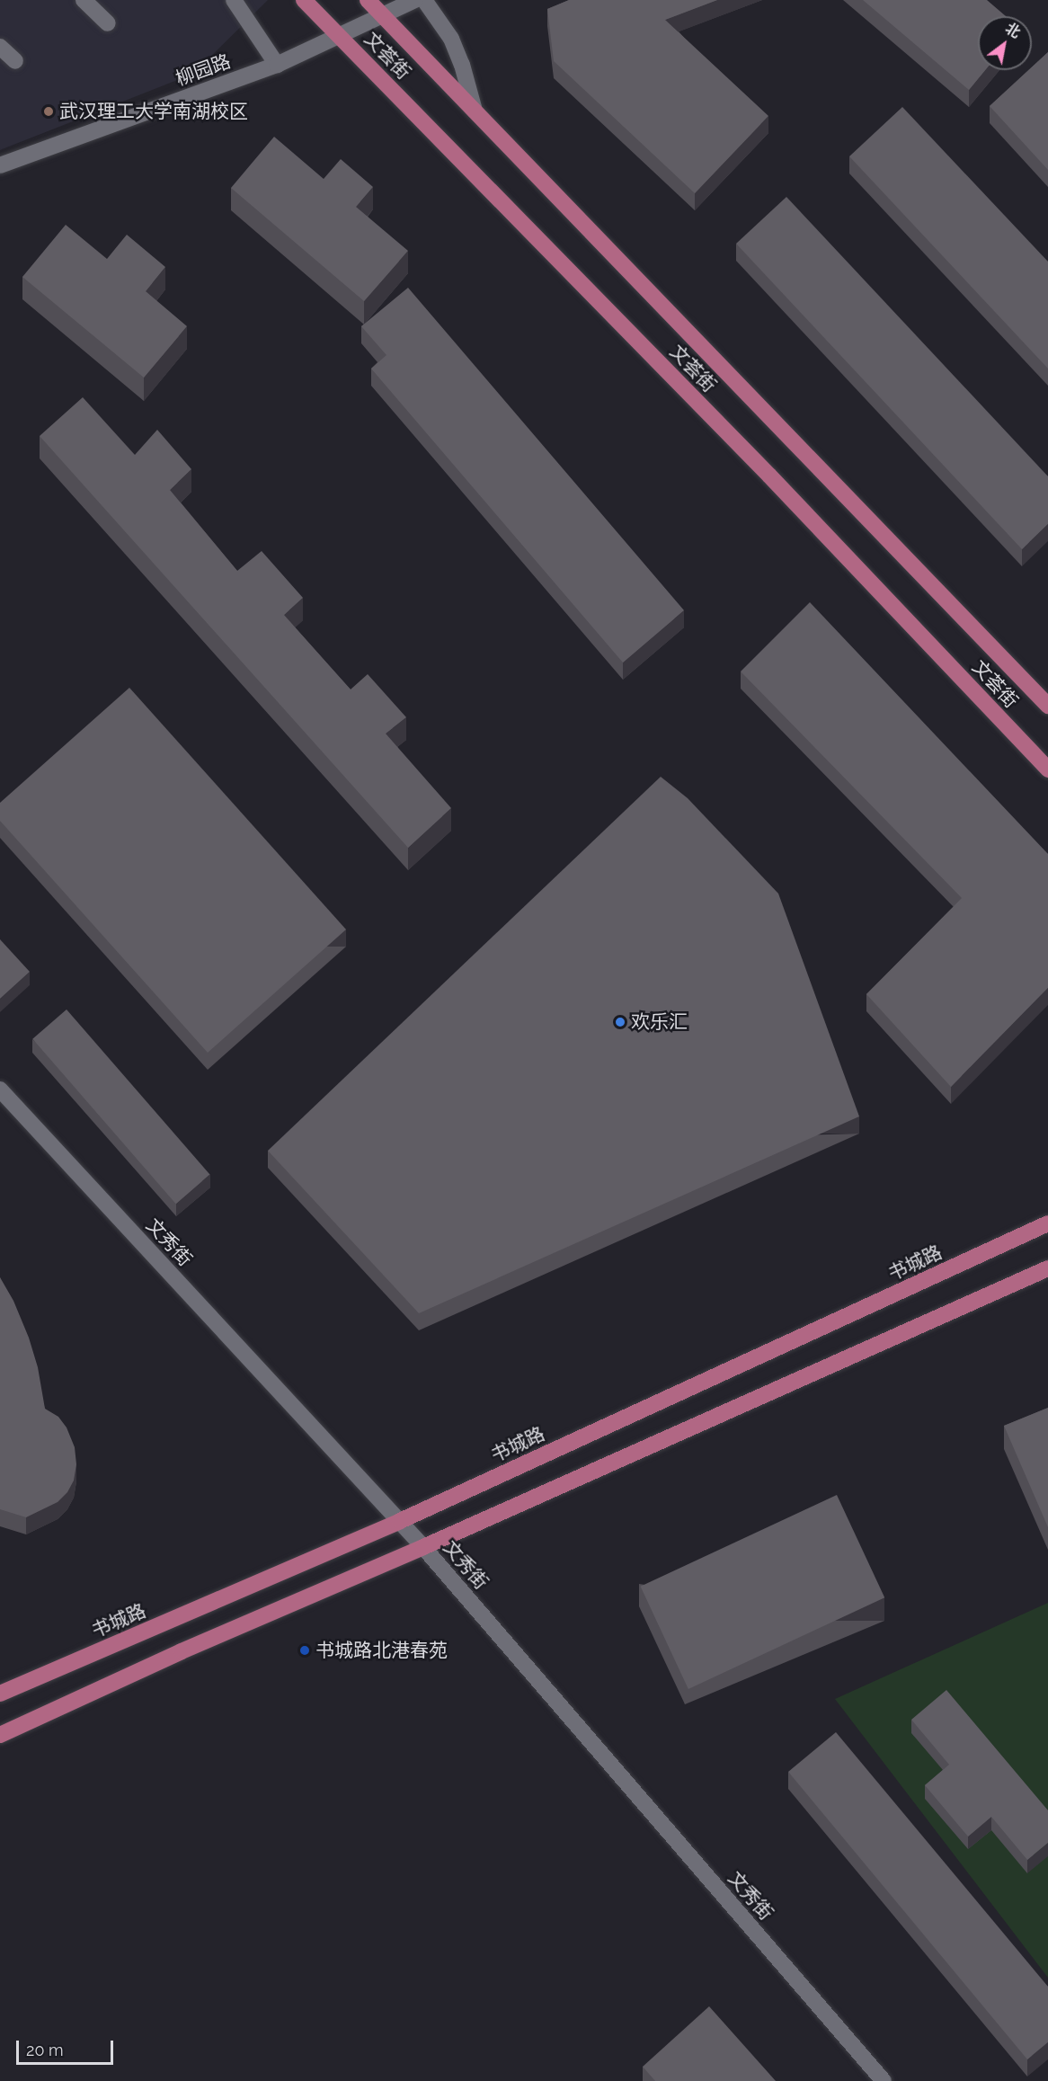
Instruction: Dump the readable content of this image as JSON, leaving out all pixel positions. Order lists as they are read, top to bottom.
{
  "streets": {
    "main road": ["文荟街", "书城路"],
    "street": ["柳园路", "文秀街"]
  },
  "crossings": [
    ["文荟街", "柳园路"],
    ["文秀街", "书城路"]
  ],
  "places": ["武汉理工大学南湖校区", "欢乐汇", "书城路北港春苑"],
  "scale_bar": "20 m",
  "north": "top right"
}
